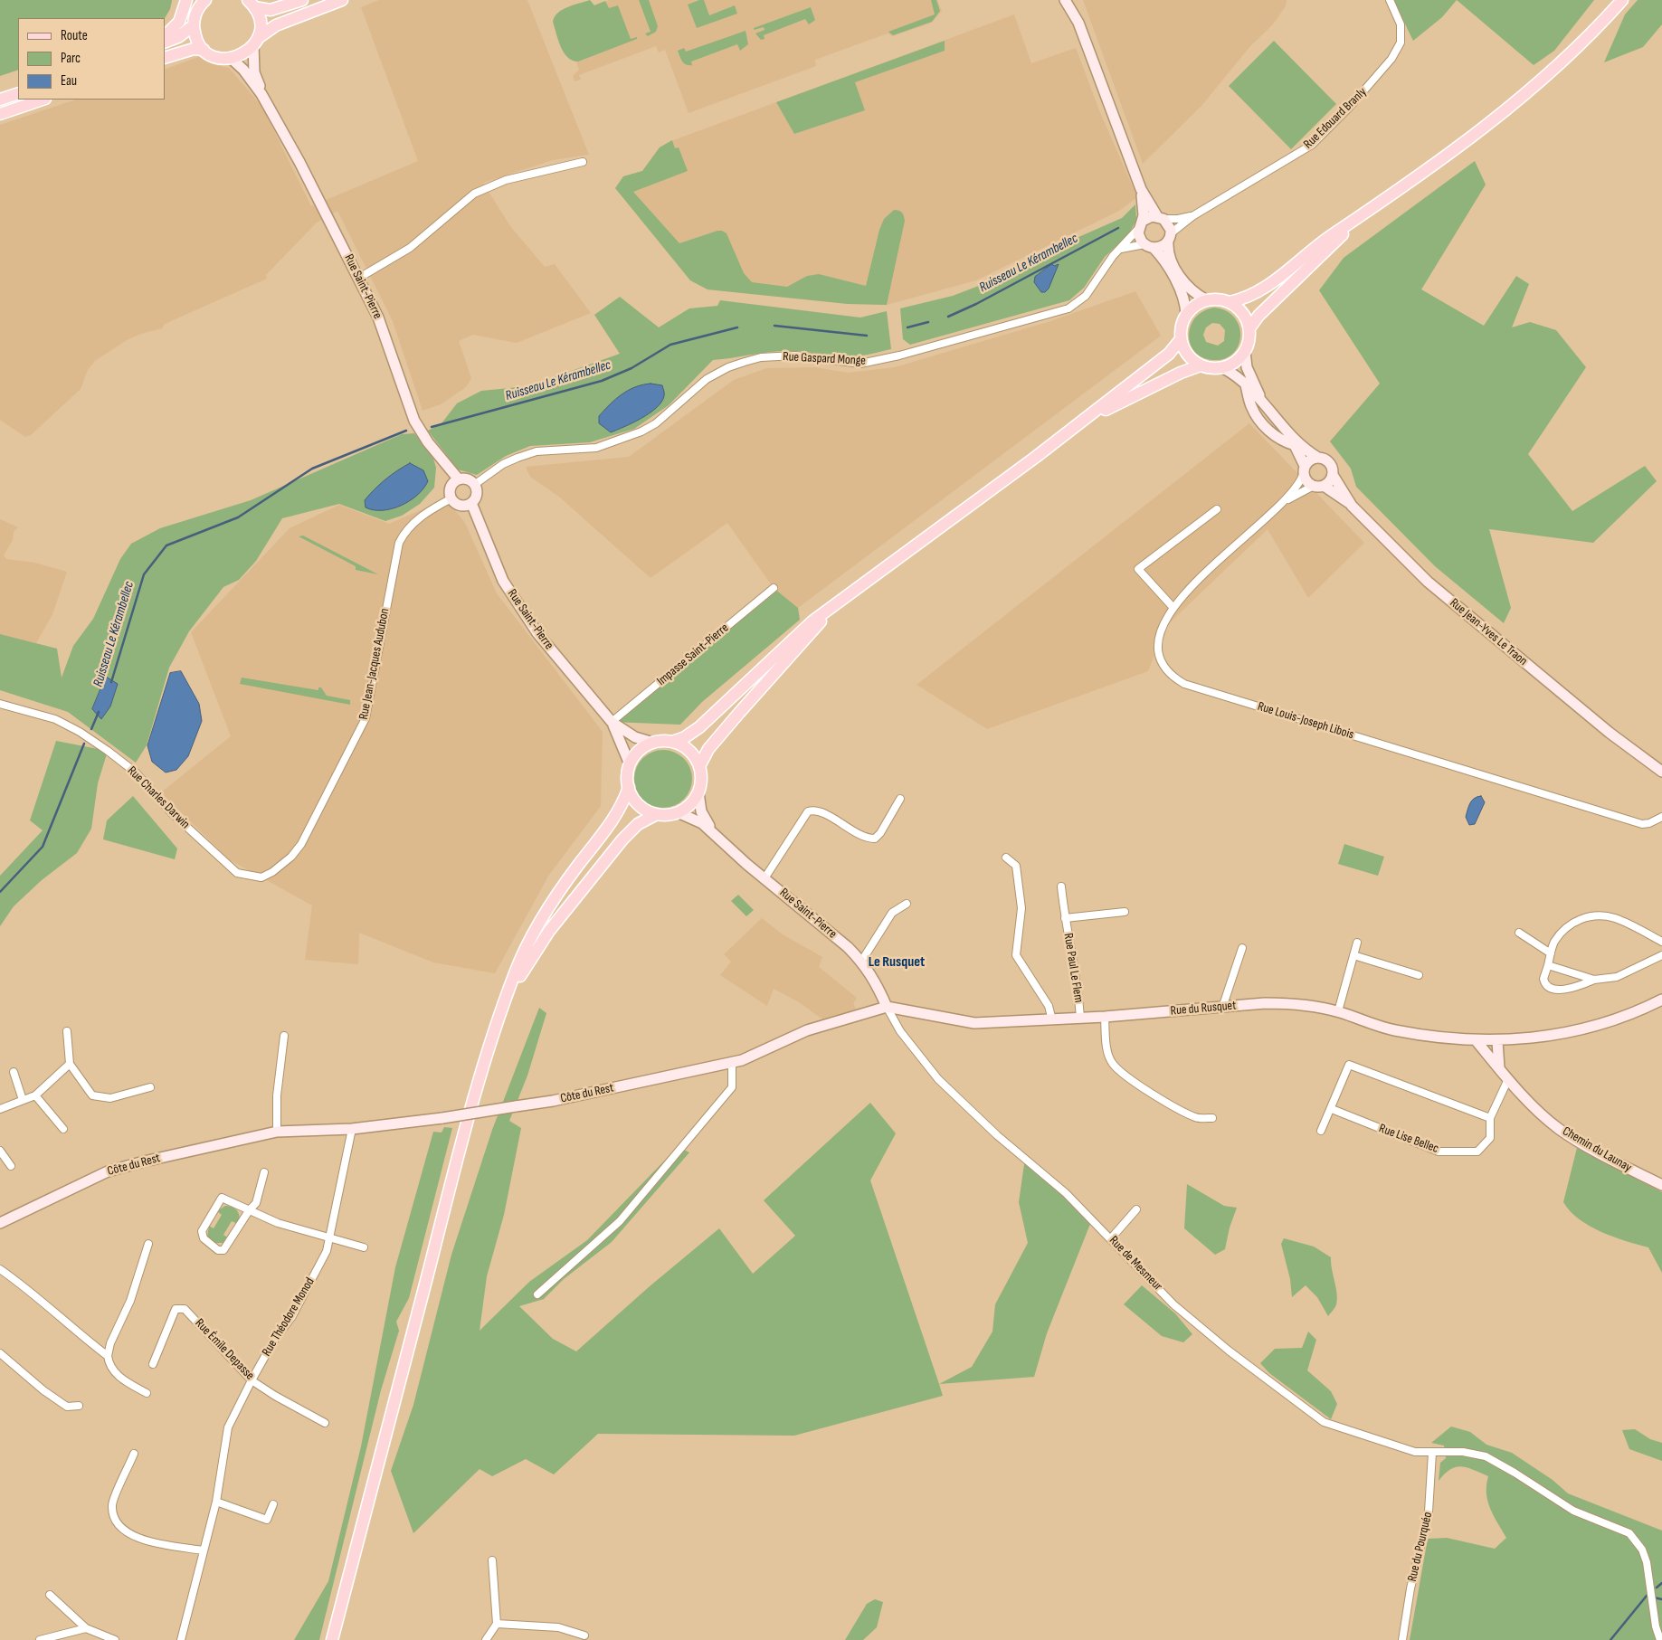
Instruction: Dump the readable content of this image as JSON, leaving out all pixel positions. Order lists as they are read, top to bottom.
{
  "streets": {
    "street": [
      "Rue Edouard Branly",
      "Rue Saint-Pierre",
      "Rue Gaspard Monge",
      "Rue Jean-Yves Le Traon",
      "Impasse Saint-Pierre",
      "Rue Jean-Jacques Audubon",
      "Rue Louis-Joseph Libois",
      "Rue Charles Darwin",
      "Rue Paul Le Flem",
      "Rue du Rusquet",
      "Côte du Rest",
      "Rue Lise Bellec",
      "Chemin du Launay",
      "Rue de Mesmeur",
      "Rue Théodore Monod",
      "Rue Émile Depasse",
      "Rue du Pourquéo"
    ]
  },
  "crossings": [
    ["Rue Edouard Branly", "Rue Gaspard Monge"],
    ["Rue Saint-Pierre", "Rue Gaspard Monge"],
    ["Rue Saint-Pierre", "Impasse Saint-Pierre"],
    ["Rue Saint-Pierre", "Rue Jean-Jacques Audubon"],
    ["Rue Saint-Pierre", "Rue du Rusquet"],
    ["Rue Saint-Pierre", "Côte du Rest"],
    ["Rue Saint-Pierre", "Rue de Mesmeur"],
    ["Rue Gaspard Monge", "Rue Jean-Jacques Audubon"],
    ["Rue Jean-Yves Le Traon", "Rue Louis-Joseph Libois"],
    ["Rue Jean-Jacques Audubon", "Rue Charles Darwin"],
    ["Rue Paul Le Flem", "Rue du Rusquet"],
    ["Rue du Rusquet", "Côte du Rest"],
    ["Rue du Rusquet", "Chemin du Launay"],
    ["Rue du Rusquet", "Rue de Mesmeur"],
    ["Côte du Rest", "Rue de Mesmeur"],
    ["Côte du Rest", "Rue Théodore Monod"],
    ["Rue de Mesmeur", "Rue du Pourquéo"],
    ["Rue Théodore Monod", "Rue Émile Depasse"]
  ],
  "districts": ["Le Rusquet"],
  "water": ["Ruisseau Le Kérambellec"],
  "legend": ["Route", "Parc", "Eau"]
}
